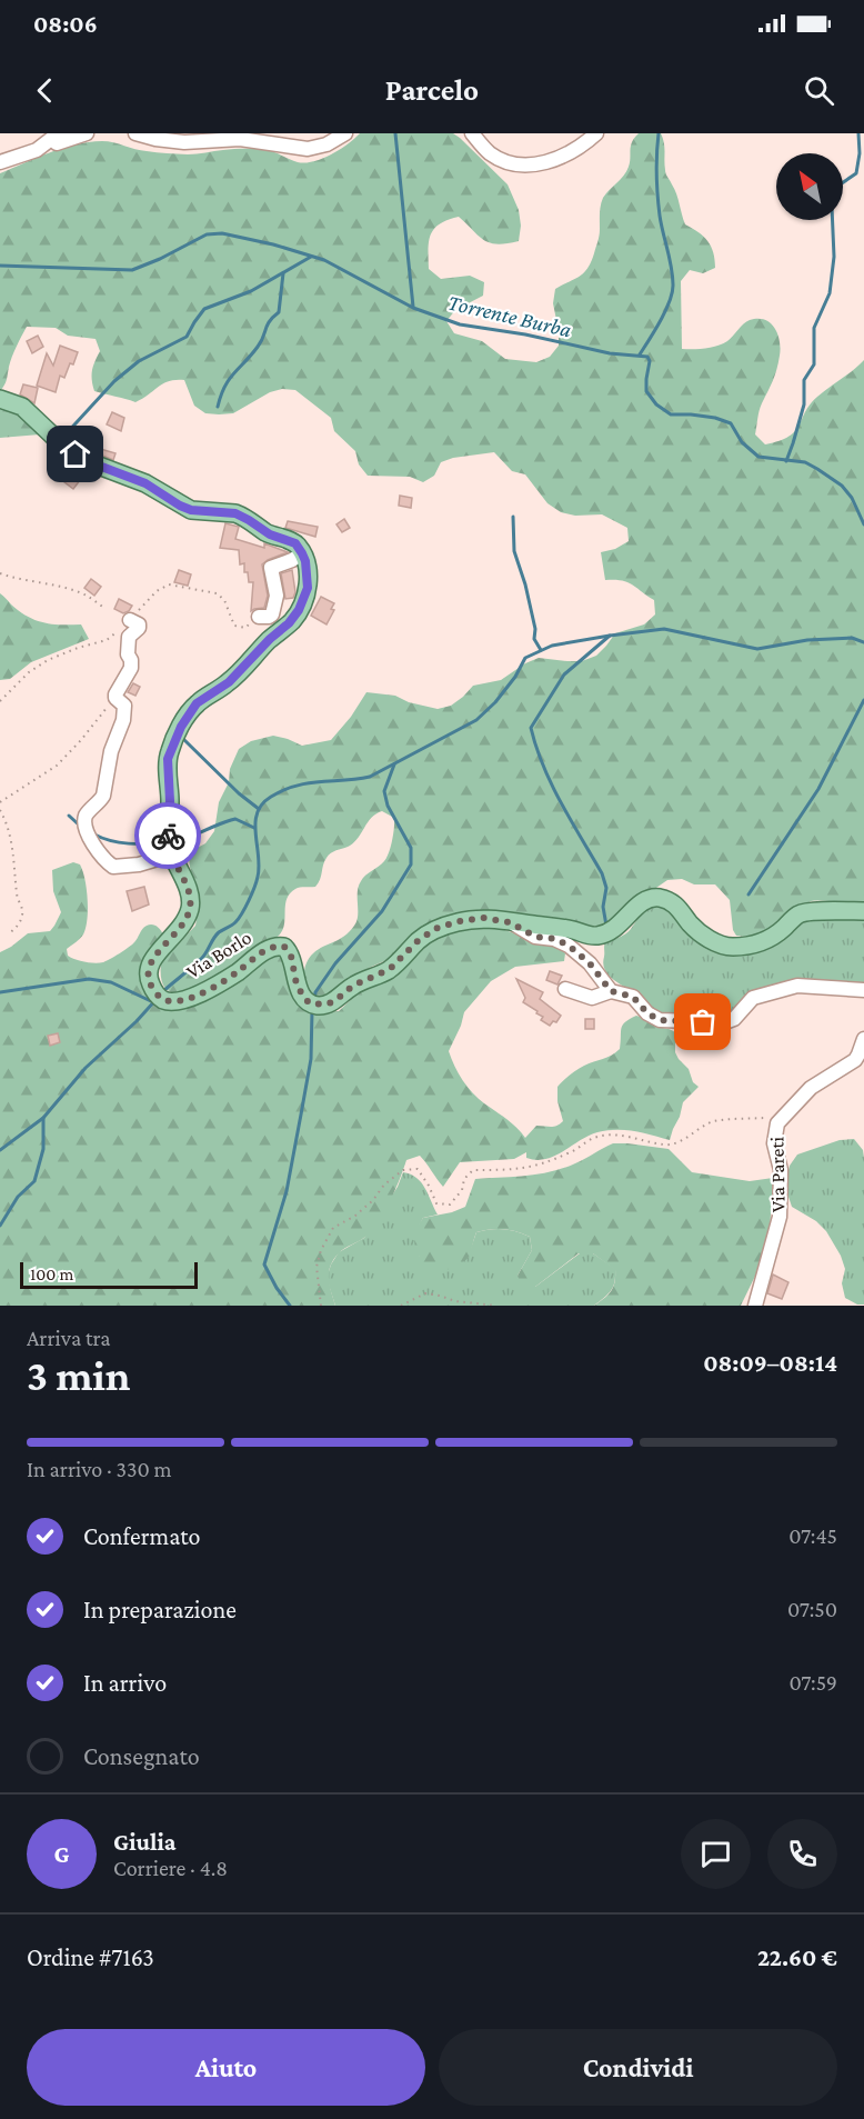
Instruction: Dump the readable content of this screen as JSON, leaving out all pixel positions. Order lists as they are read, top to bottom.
{
  "streets": {
    "main road": ["Via Borlo"],
    "street": ["Via Pareti"]
  },
  "water": ["Torrente Burba"],
  "scale_bar": "100 m",
  "north": "top left",
  "page": {
    "status": "08:06",
    "header": "Parcelo",
    "scale": "100 m",
    "heading": ["3 min", "Arriva tra", "08:09–08:14"],
    "panel": [
      "Giulia",
      "Corriere · 4.8",
      "Ordine #7163",
      "22.60 €"
    ],
    "bar": "In arrivo · 330 m",
    "list": [
      ["Confermato", "07:45"],
      ["In preparazione", "07:50"],
      ["In arrivo", "07:59"],
      "Consegnato"
    ],
    "round": "G",
    "buttons": ["Aiuto", "Condividi"]
  }
}
